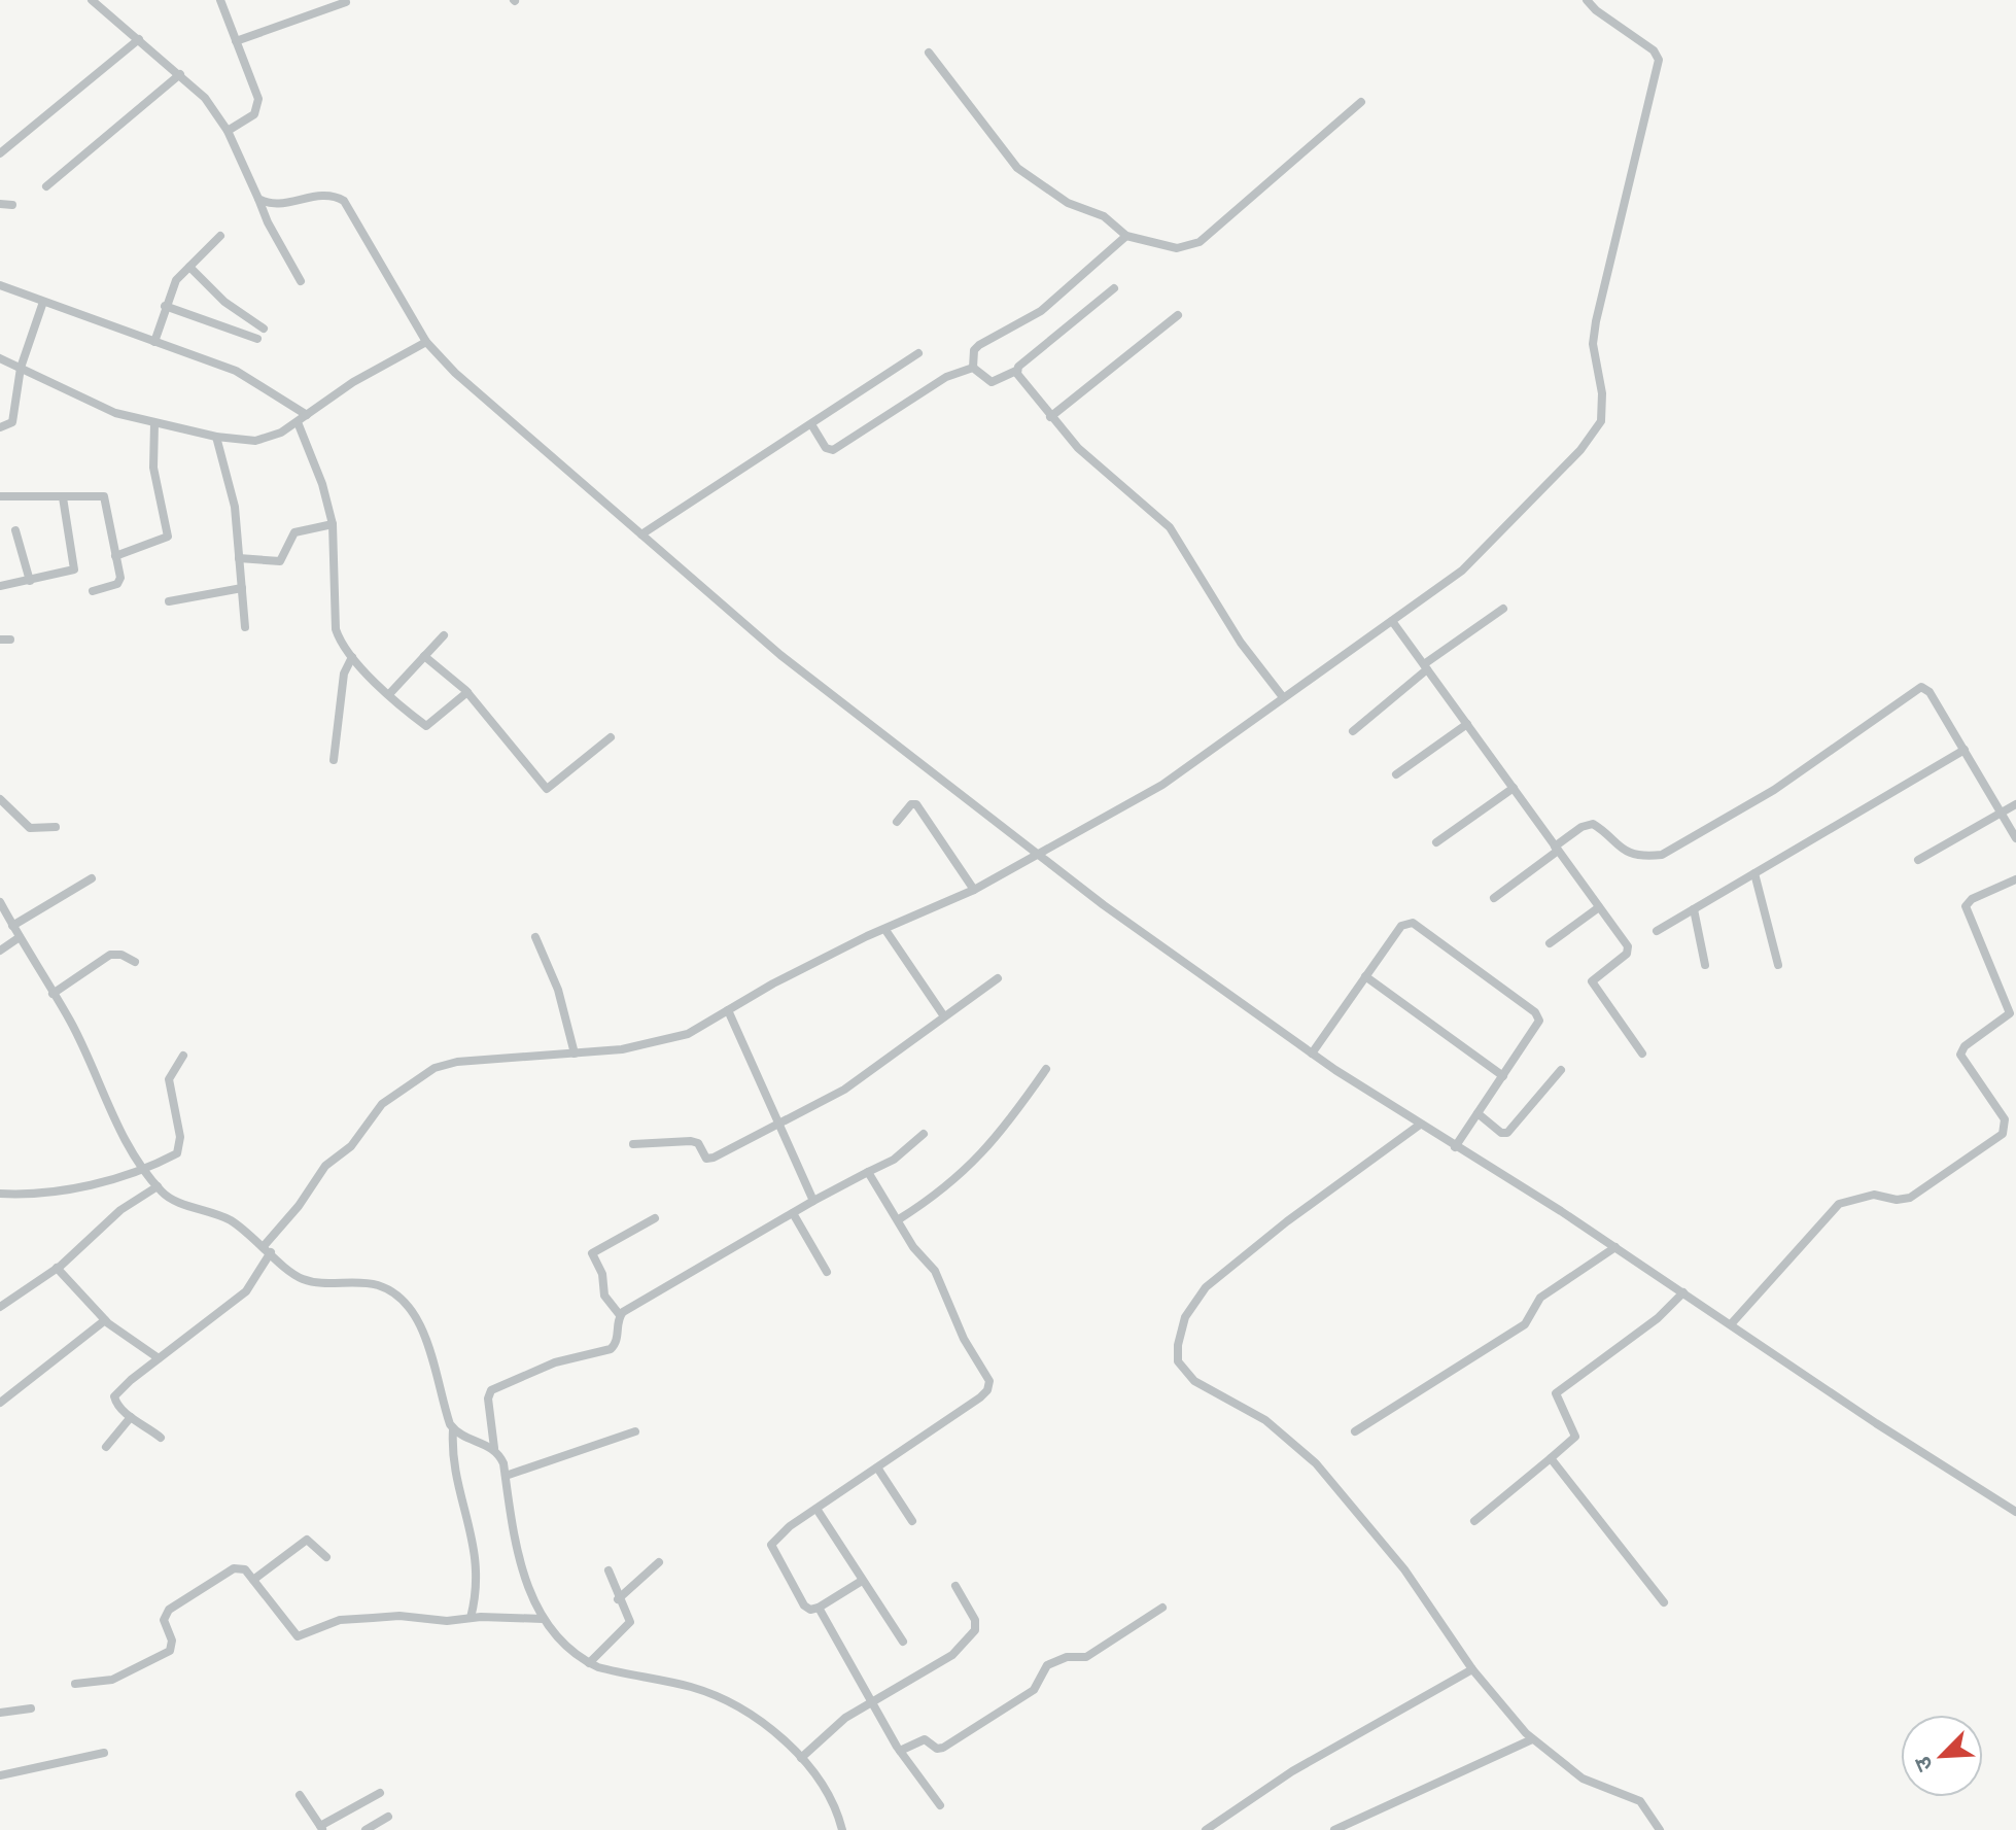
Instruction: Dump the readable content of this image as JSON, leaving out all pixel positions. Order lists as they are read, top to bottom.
{
  "north": "bottom left"
}
